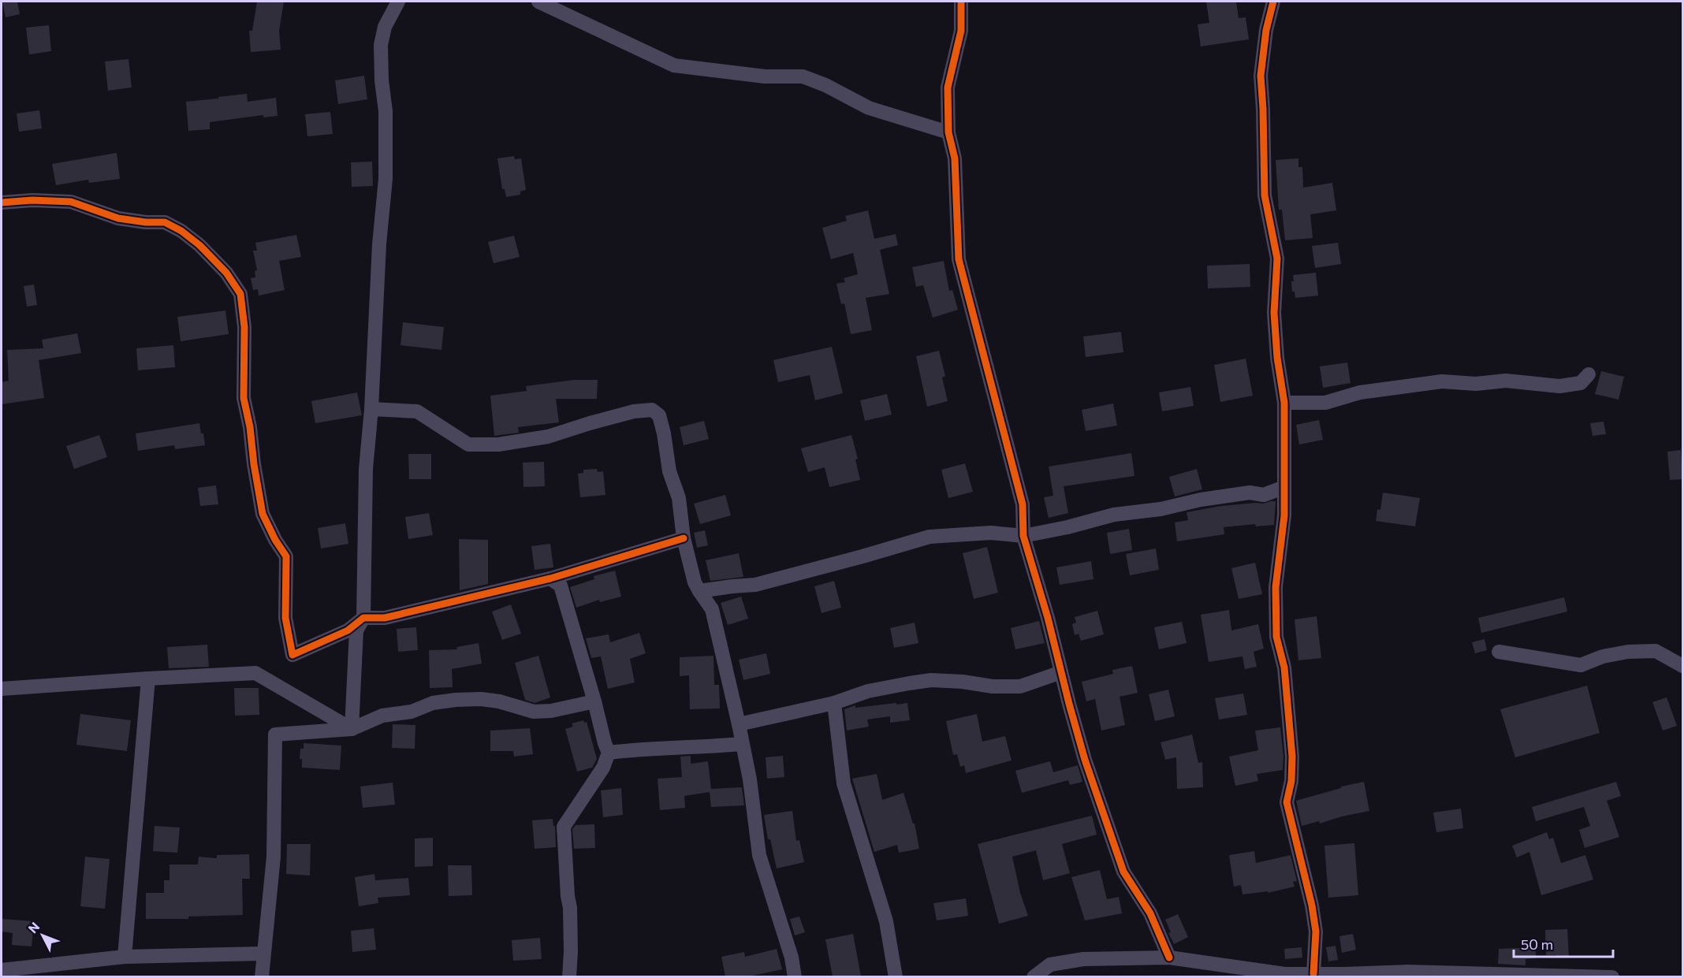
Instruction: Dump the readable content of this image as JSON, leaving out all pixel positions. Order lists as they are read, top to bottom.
{
  "scale_bar": "50 m",
  "north": "top left"
}
